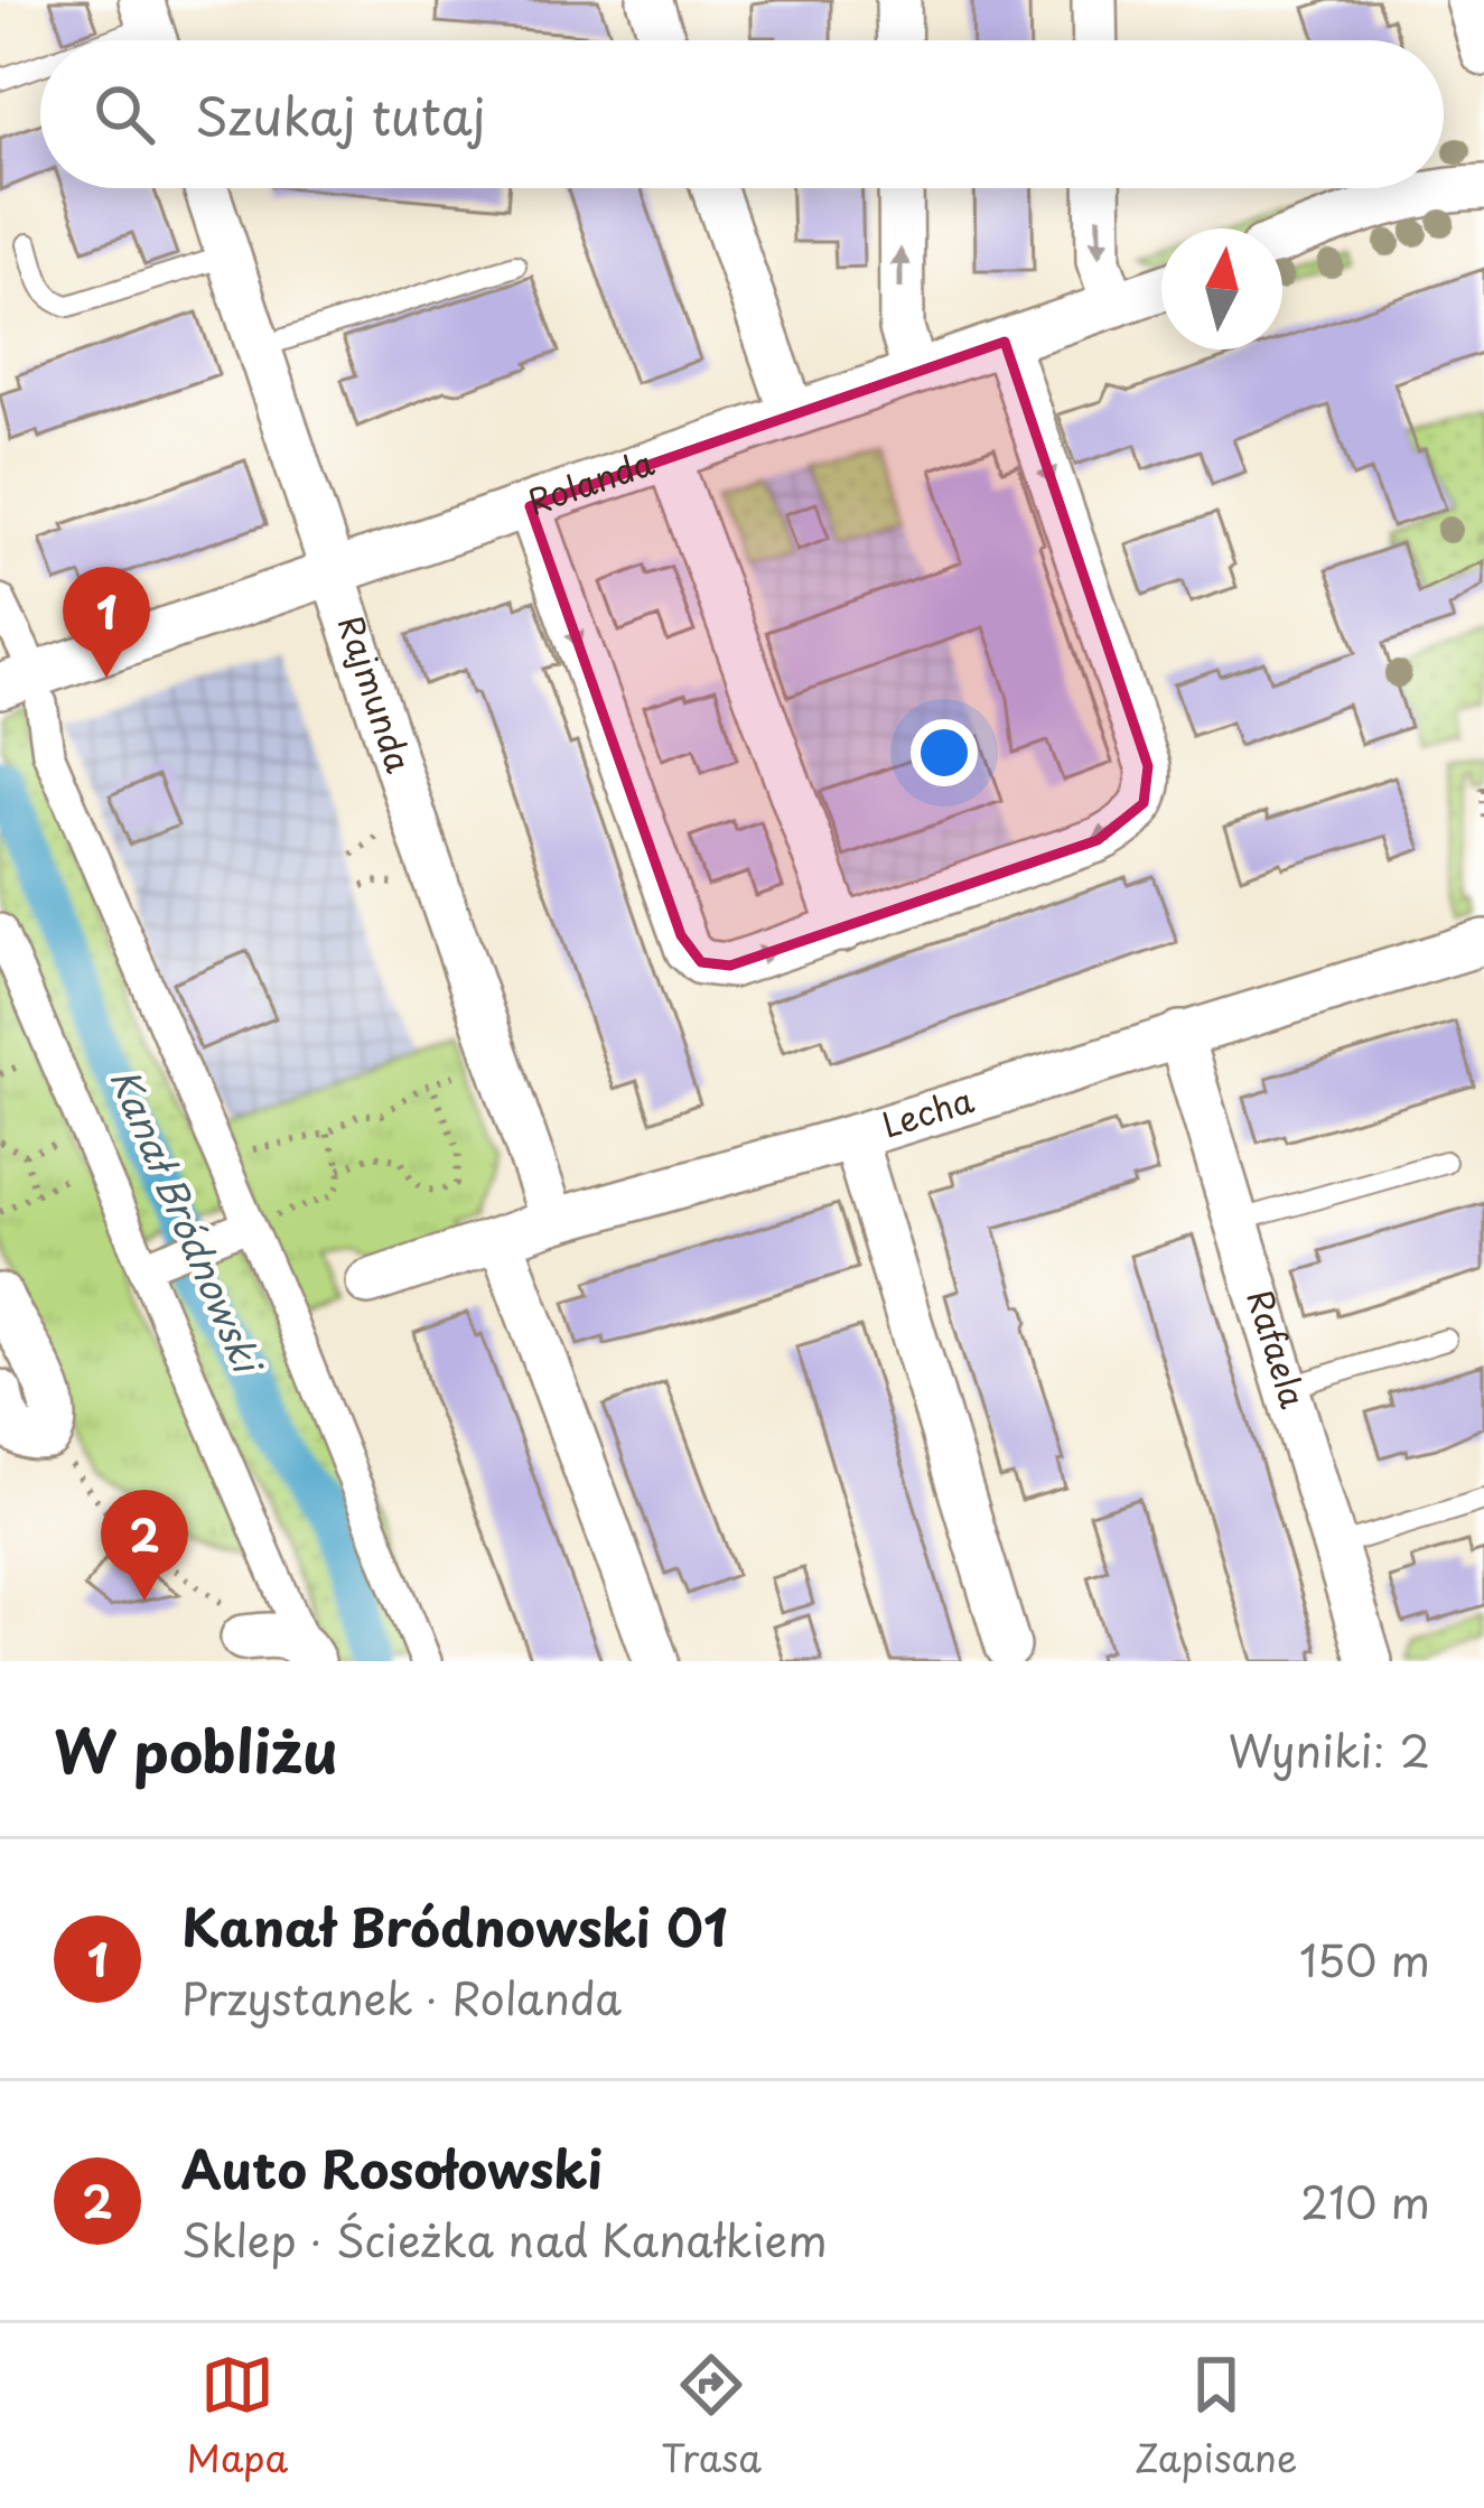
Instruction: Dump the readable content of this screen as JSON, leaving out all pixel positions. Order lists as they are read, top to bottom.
{
  "streets": {
    "street": [
      "Rolanda",
      "Rajmunda",
      "Lecha",
      "Rafaela"
    ]
  },
  "crossings": [
    ["Rolanda", "Rajmunda"],
    ["Rajmunda", "Lecha"],
    ["Lecha", "Rafaela"]
  ],
  "water": ["Kanał Bródnowski"],
  "north": "top",
  "page": {
    "search": "Szukaj tutaj",
    "pins": ["1", "2"],
    "heading": ["W pobliżu", "Wyniki: 2"],
    "list": [
      {
        "mark": "1",
        "name": "Kanał Bródnowski 01",
        "note": "Przystanek · Rolanda",
        "value": "150 m"
      },
      {
        "mark": "2",
        "name": "Auto Rosołowski",
        "note": "Sklep · Ścieżka nad Kanałkiem",
        "value": "210 m"
      }
    ],
    "nav": ["Mapa", "Trasa", "Zapisane"]
  }
}
